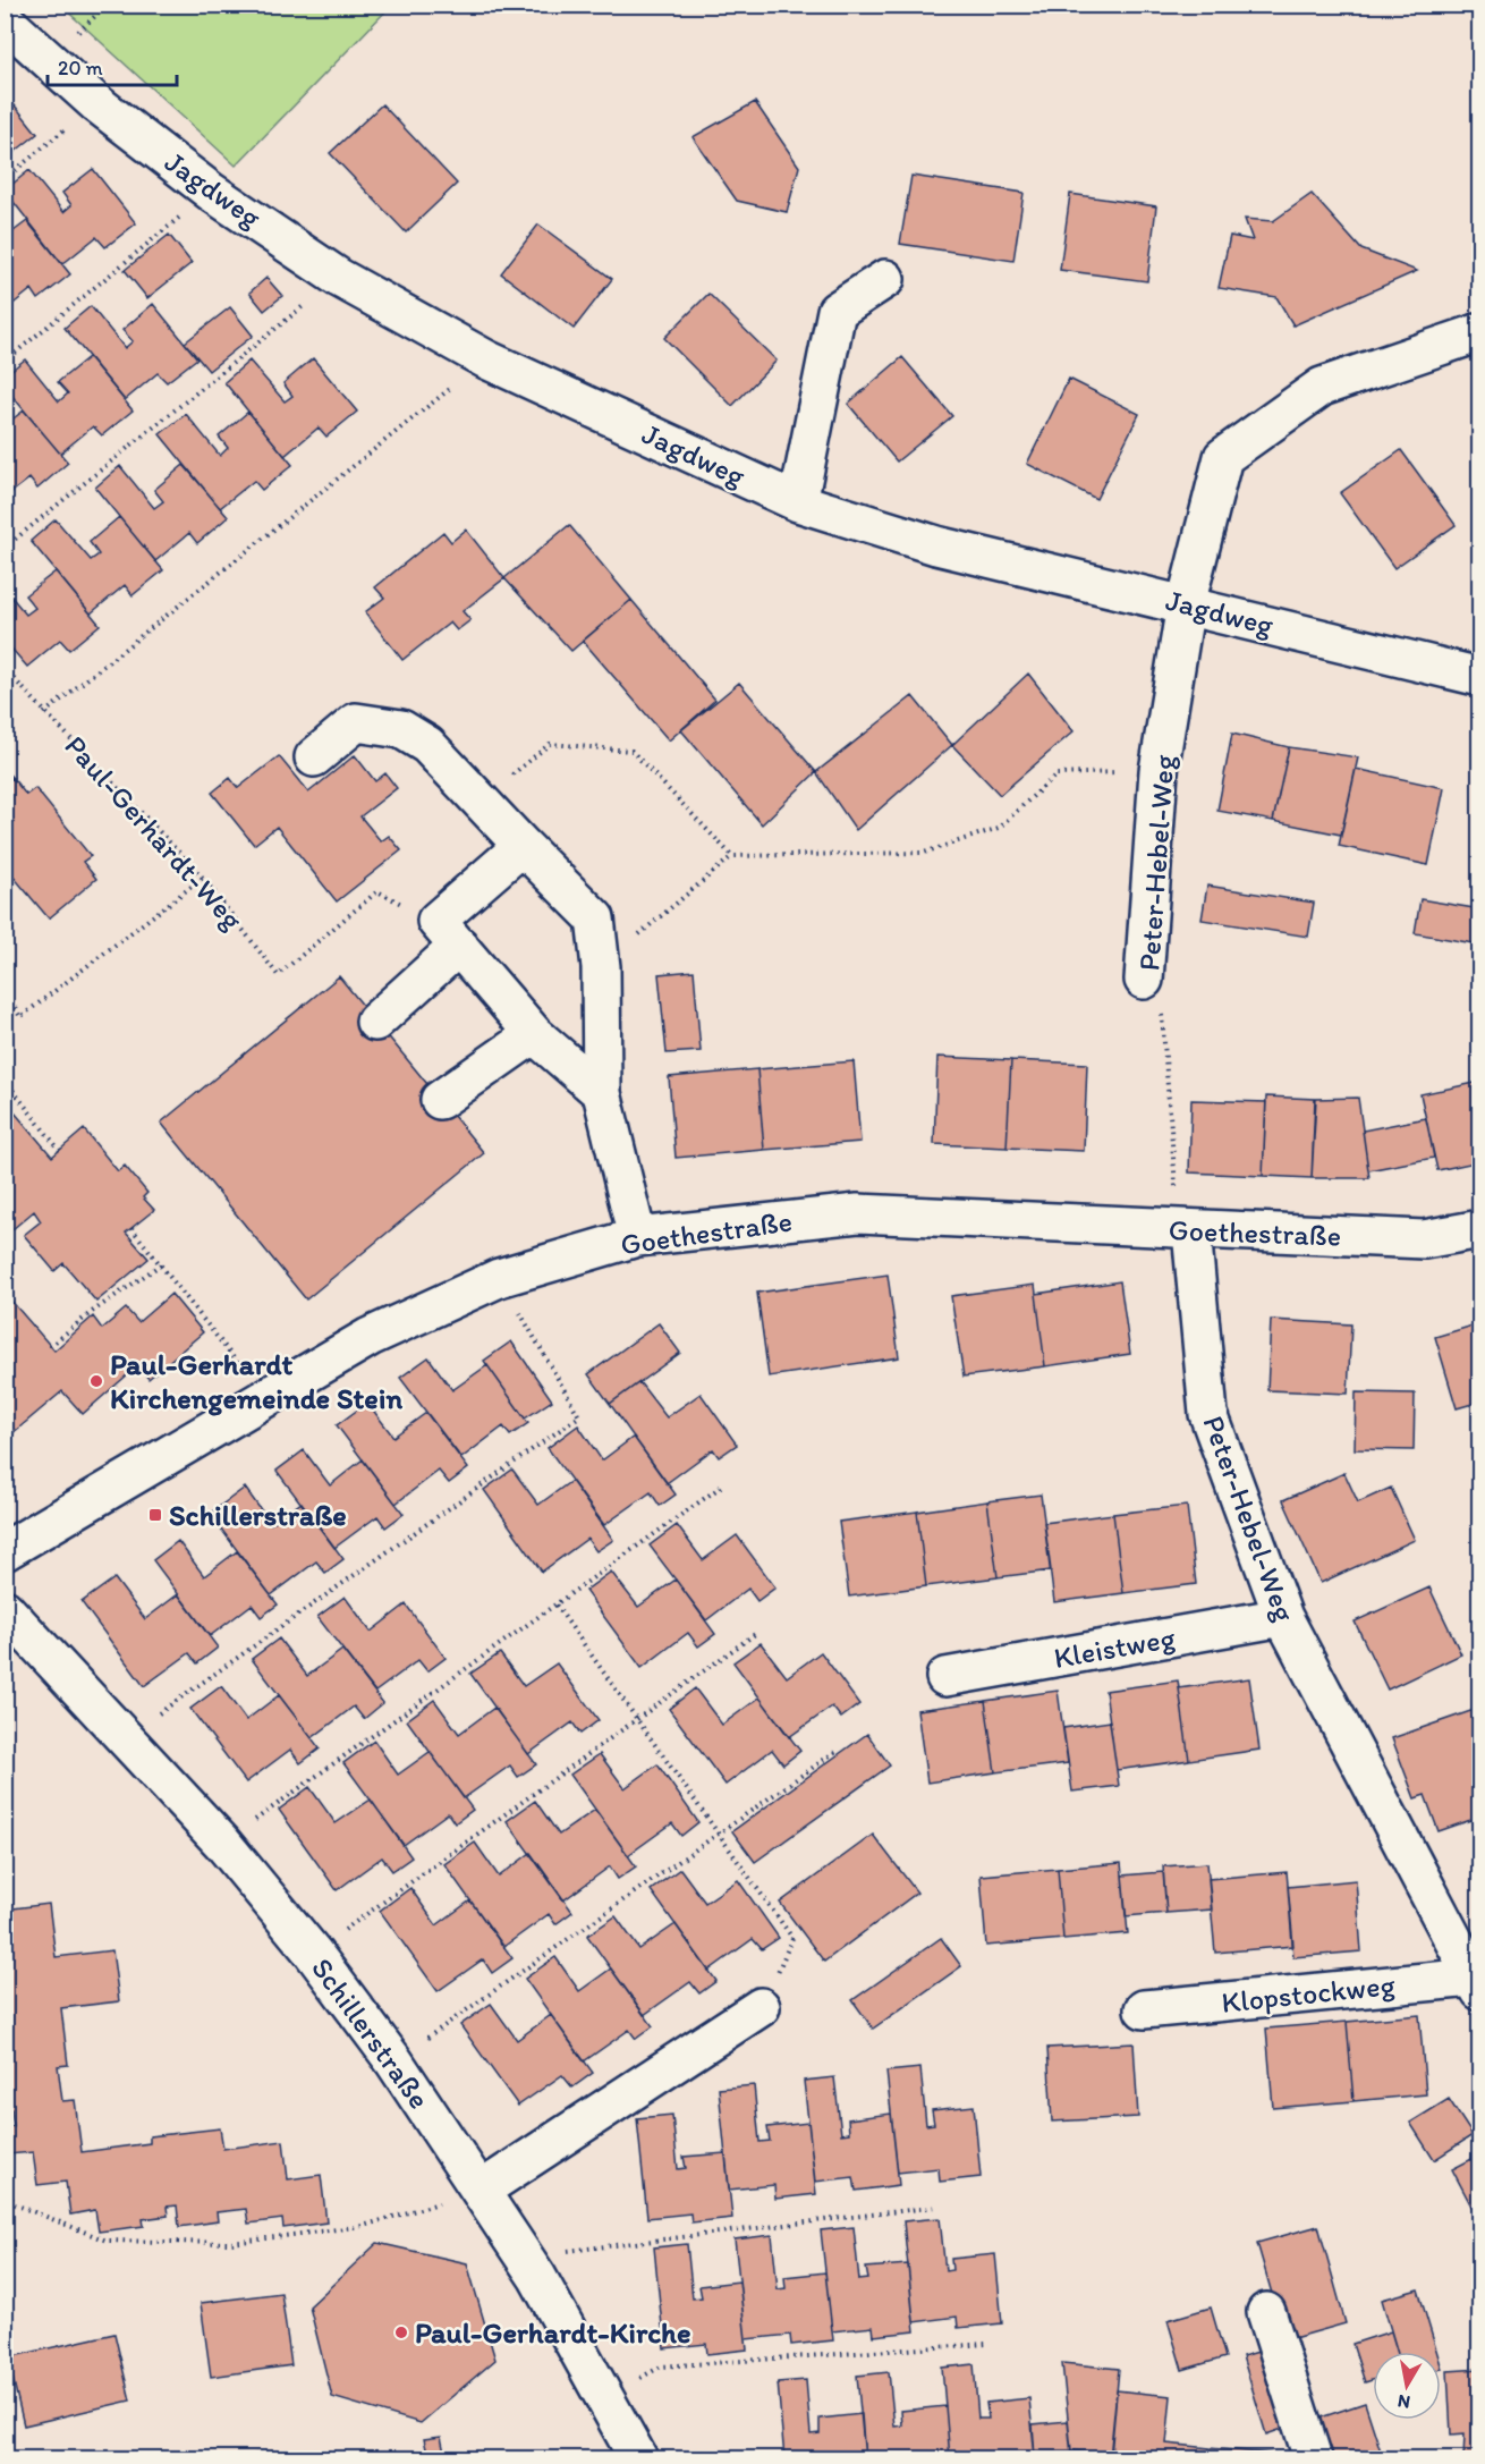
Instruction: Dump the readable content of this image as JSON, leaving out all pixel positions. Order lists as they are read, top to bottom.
{
  "streets": {
    "street": [
      "Jagdweg",
      "Peter-Hebel-Weg",
      "Goethestraße",
      "Kleistweg",
      "Klopstockweg",
      "Schillerstraße"
    ],
    "path": ["Paul-Gerhardt-Weg"]
  },
  "crossings": [
    ["Jagdweg", "Peter-Hebel-Weg"],
    ["Peter-Hebel-Weg", "Goethestraße"],
    ["Peter-Hebel-Weg", "Kleistweg"],
    ["Peter-Hebel-Weg", "Klopstockweg"]
  ],
  "places": {
    "other": ["Paul-Gerhardt Kirchengemeinde Stein", "Paul-Gerhardt-Kirche"],
    "transit": ["Schillerstraße"]
  },
  "scale_bar": "20 m",
  "north": "bottom"
}
